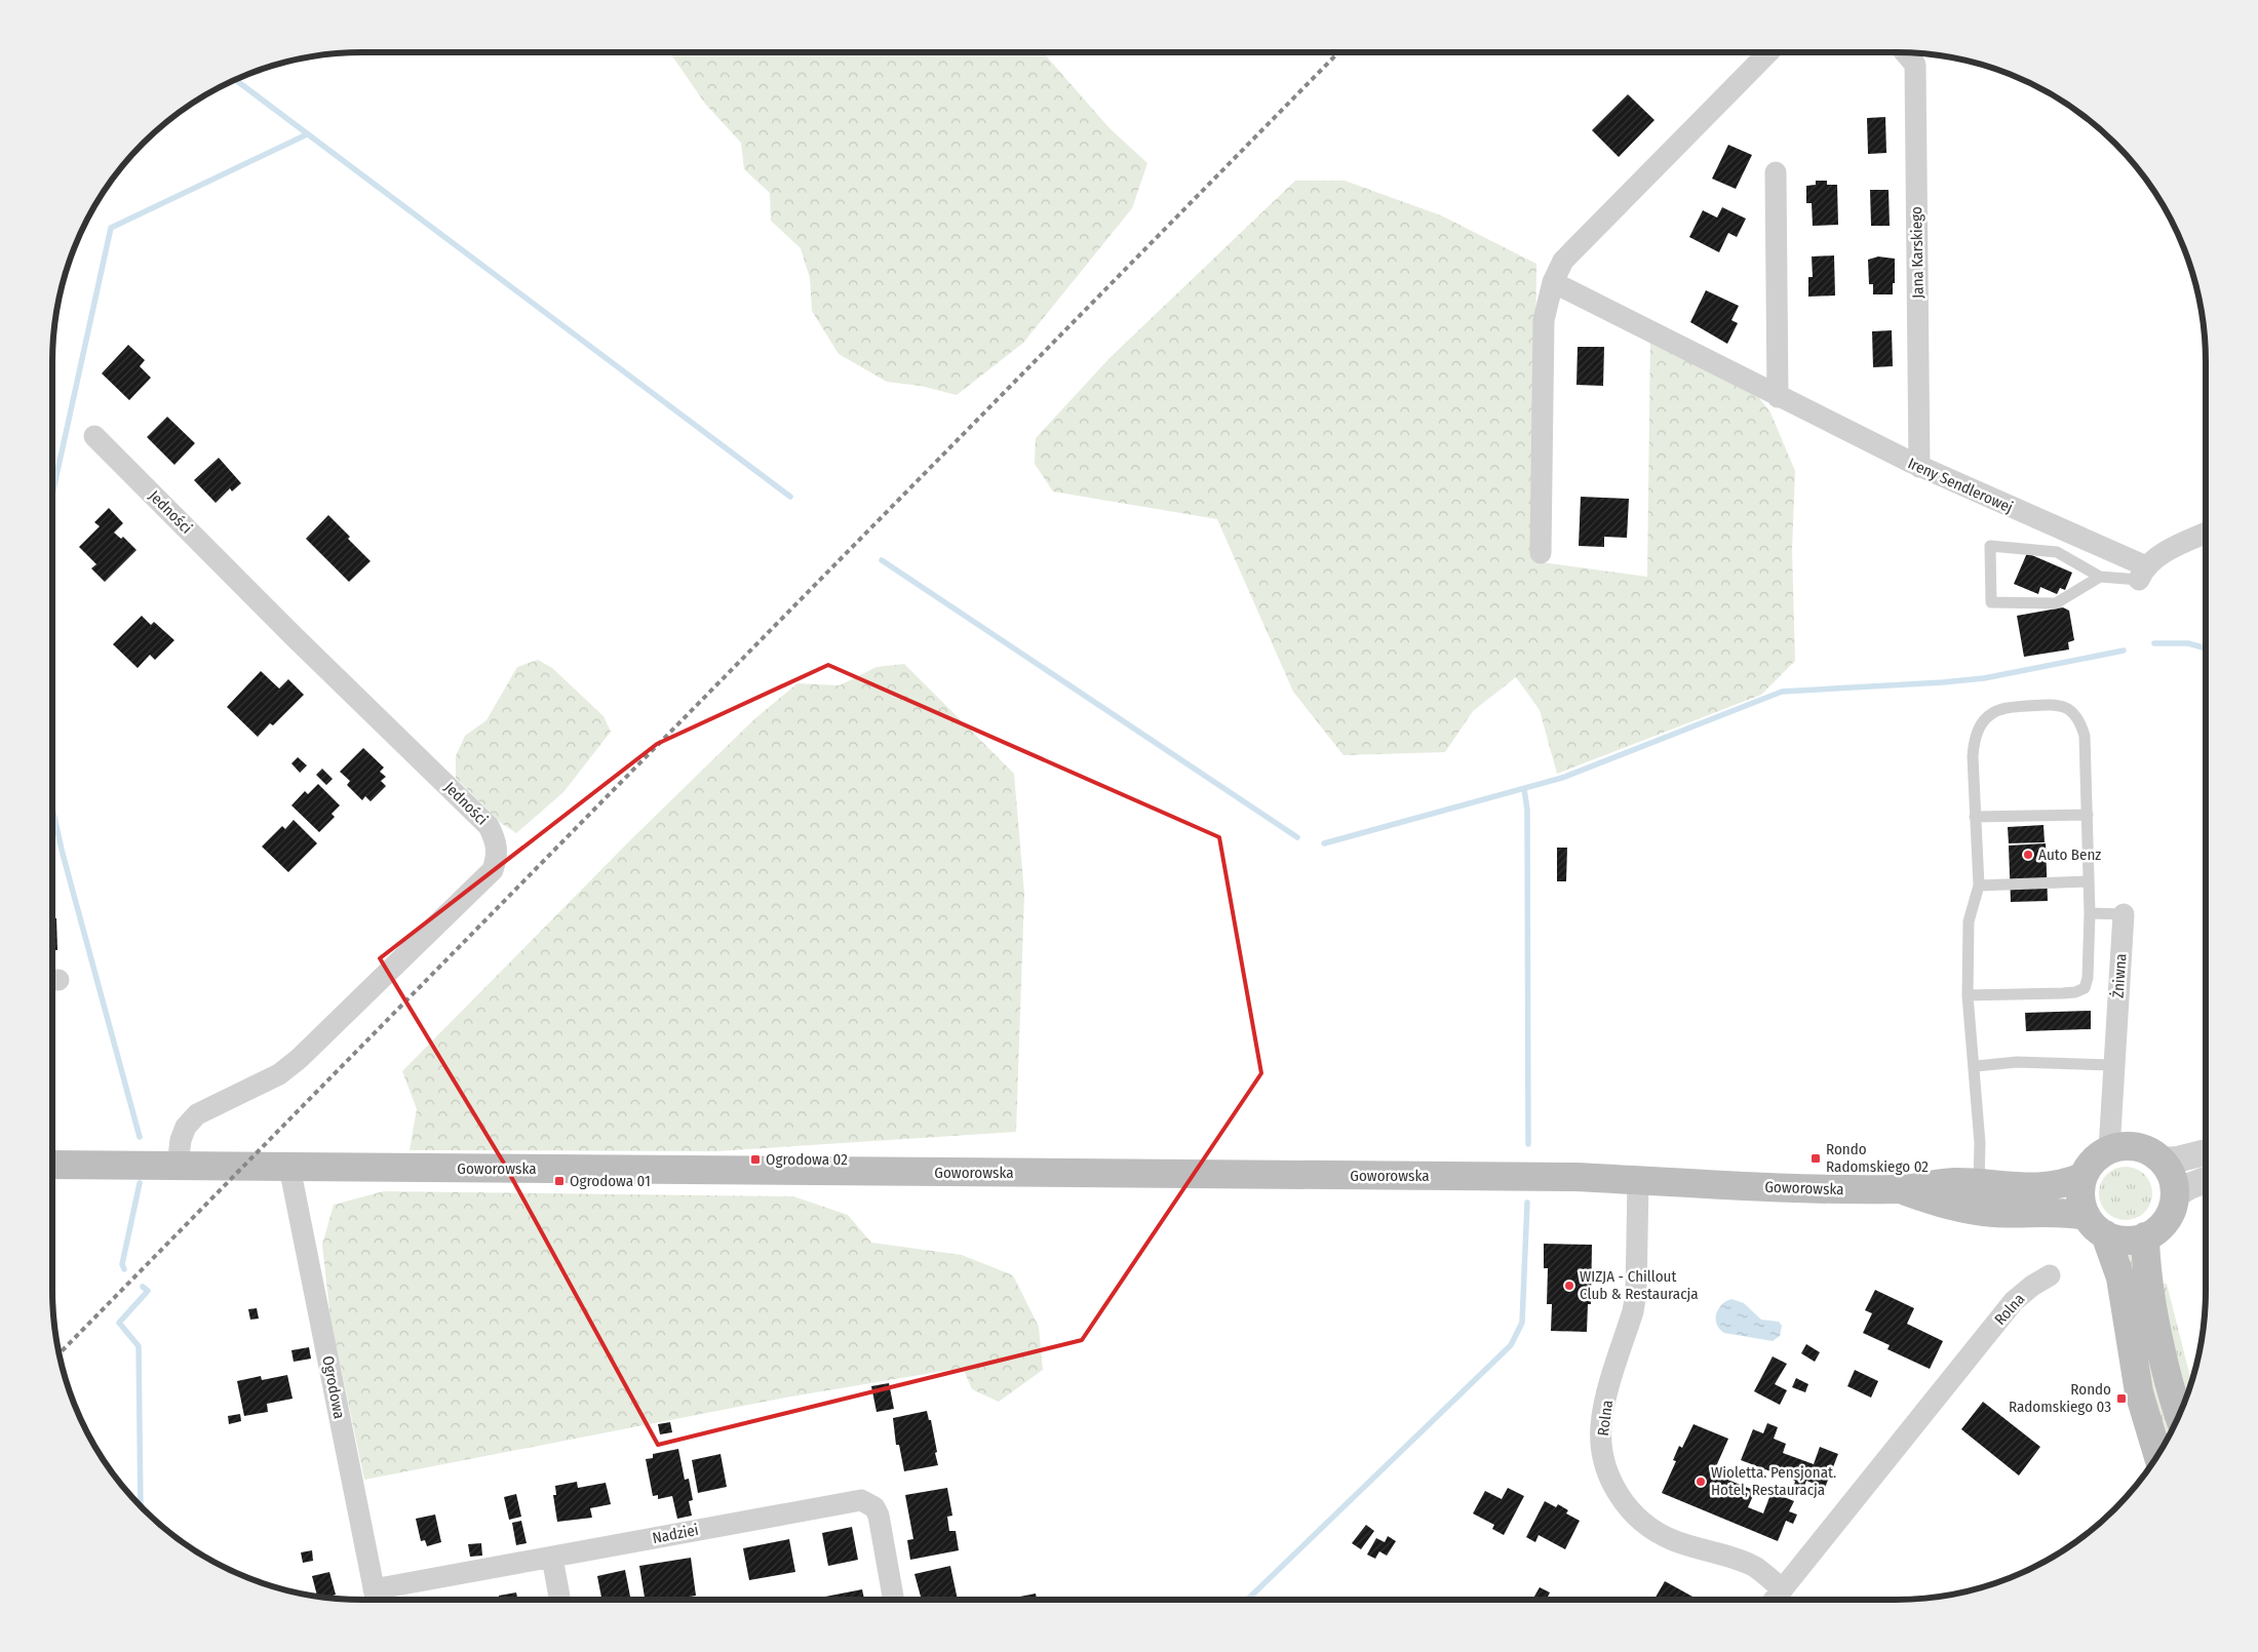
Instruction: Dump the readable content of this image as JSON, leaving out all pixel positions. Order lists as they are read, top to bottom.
{
  "streets": {
    "main road": ["Goworowska"],
    "street": [
      "Jana Karskiego",
      "Ireny Sendlerowej",
      "Jedności",
      "Żniwna",
      "Rolna",
      "Ogrodowa",
      "Nadziei"
    ]
  },
  "crossings": [
    ["Jana Karskiego", "Ireny Sendlerowej"],
    ["Jedności", "Goworowska"],
    ["Żniwna", "Goworowska"],
    ["Goworowska", "Rolna"],
    ["Goworowska", "Ogrodowa"],
    ["Ogrodowa", "Nadziei"]
  ],
  "places": {
    "other": ["Auto Benz", "WIZJA - Chillout Club & Restauracja", "Wioletta. Pensjonat. Hotel, Restauracja"],
    "transit": [
      "Rondo Radomskiego 02",
      "Ogrodowa 02",
      "Ogrodowa 01",
      "Rondo Radomskiego 03"
    ]
  }
}
